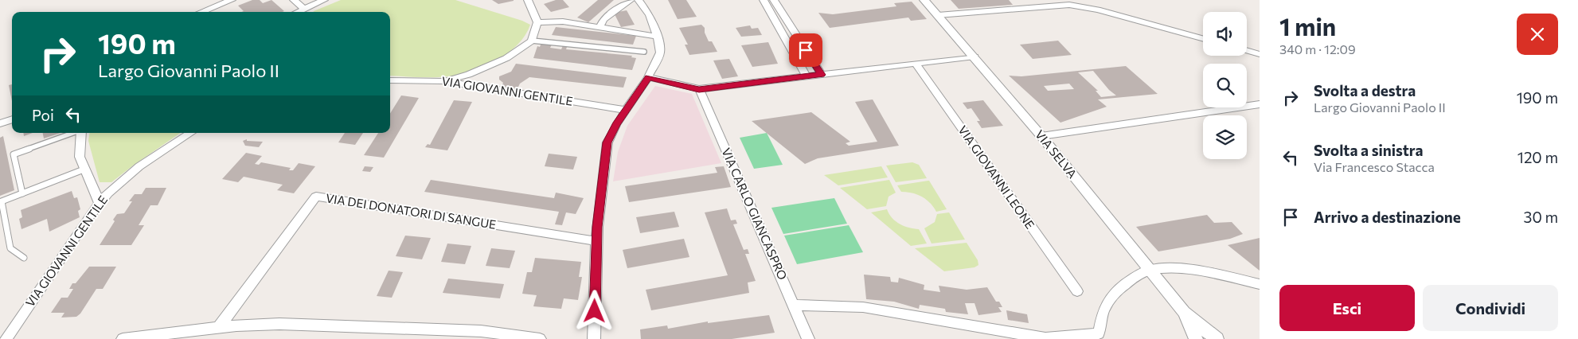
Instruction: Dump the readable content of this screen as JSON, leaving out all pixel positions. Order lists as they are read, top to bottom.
{
  "streets": {
    "street": [
      "VIA GIOVANNI GENTILE",
      "VIA SELVA",
      "VIA GIOVANNI LEONE",
      "VIA DEI DONATORI DI SANGUE",
      "VIA CARLO GIANCASPRO"
    ]
  },
  "page": {
    "heading": ["1 min", "340 m · 12:09"],
    "turn": ["190 m", "Largo Giovanni Paolo II"],
    "list": [
      {
        "name": "Svolta a destra",
        "note": "Largo Giovanni Paolo II",
        "value": "190 m"
      },
      {
        "name": "Svolta a sinistra",
        "note": "Via Francesco Stacca",
        "value": "120 m"
      },
      {
        "name": "Arrivo a destinazione",
        "value": "30 m"
      }
    ],
    "then": "Poi",
    "buttons": ["Esci", "Condividi"]
  }
}
